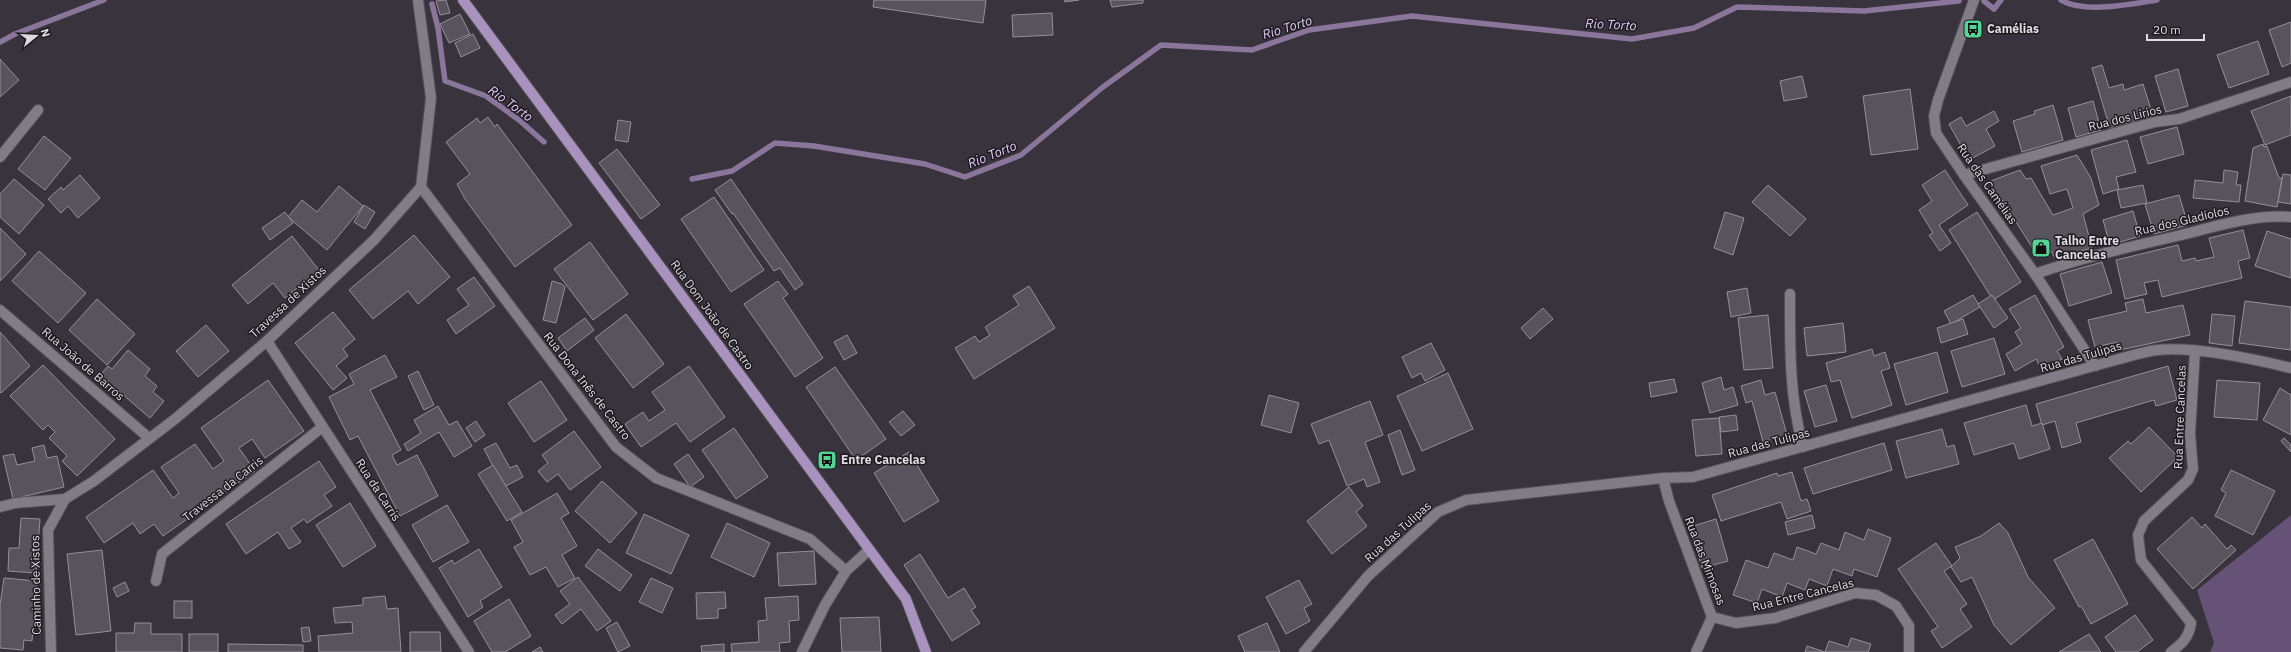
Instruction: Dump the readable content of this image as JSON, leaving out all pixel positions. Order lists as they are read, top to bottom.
{
  "streets": {
    "main road": ["Rua Dom João de Castro"],
    "street": [
      "Rua dos Lírios",
      "Rua das Camélias",
      "Rua dos Gladíolos",
      "Travessa de Xistos",
      "Rua das Tulipas",
      "Rua João de Barros",
      "Rua Dona Inês de Castro",
      "Rua Entre Cancelas",
      "Travessa da Carris",
      "Rua da Carris",
      "Rua das Mimosas",
      "Caminho de Xistos"
    ]
  },
  "crossings": [
    ["Rua dos Lírios", "Rua das Camélias"],
    ["Rua das Camélias", "Rua dos Gladíolos"],
    ["Rua das Camélias", "Rua das Tulipas"],
    ["Travessa de Xistos", "Rua João de Barros"],
    ["Travessa de Xistos", "Rua Dona Inês de Castro"],
    ["Travessa de Xistos", "Rua da Carris"],
    ["Travessa de Xistos", "Caminho de Xistos"],
    ["Rua das Tulipas", "Rua Entre Cancelas"],
    ["Rua das Tulipas", "Rua das Mimosas"],
    ["Rua Entre Cancelas", "Rua das Mimosas"],
    ["Travessa da Carris", "Rua da Carris"]
  ],
  "water": ["Rio Torto"],
  "places": {
    "bus stop": ["Camélias", "Entre Cancelas"],
    "shop": ["Talho Entre Cancelas"]
  },
  "scale_bar": "20 m",
  "north": "right"
}
